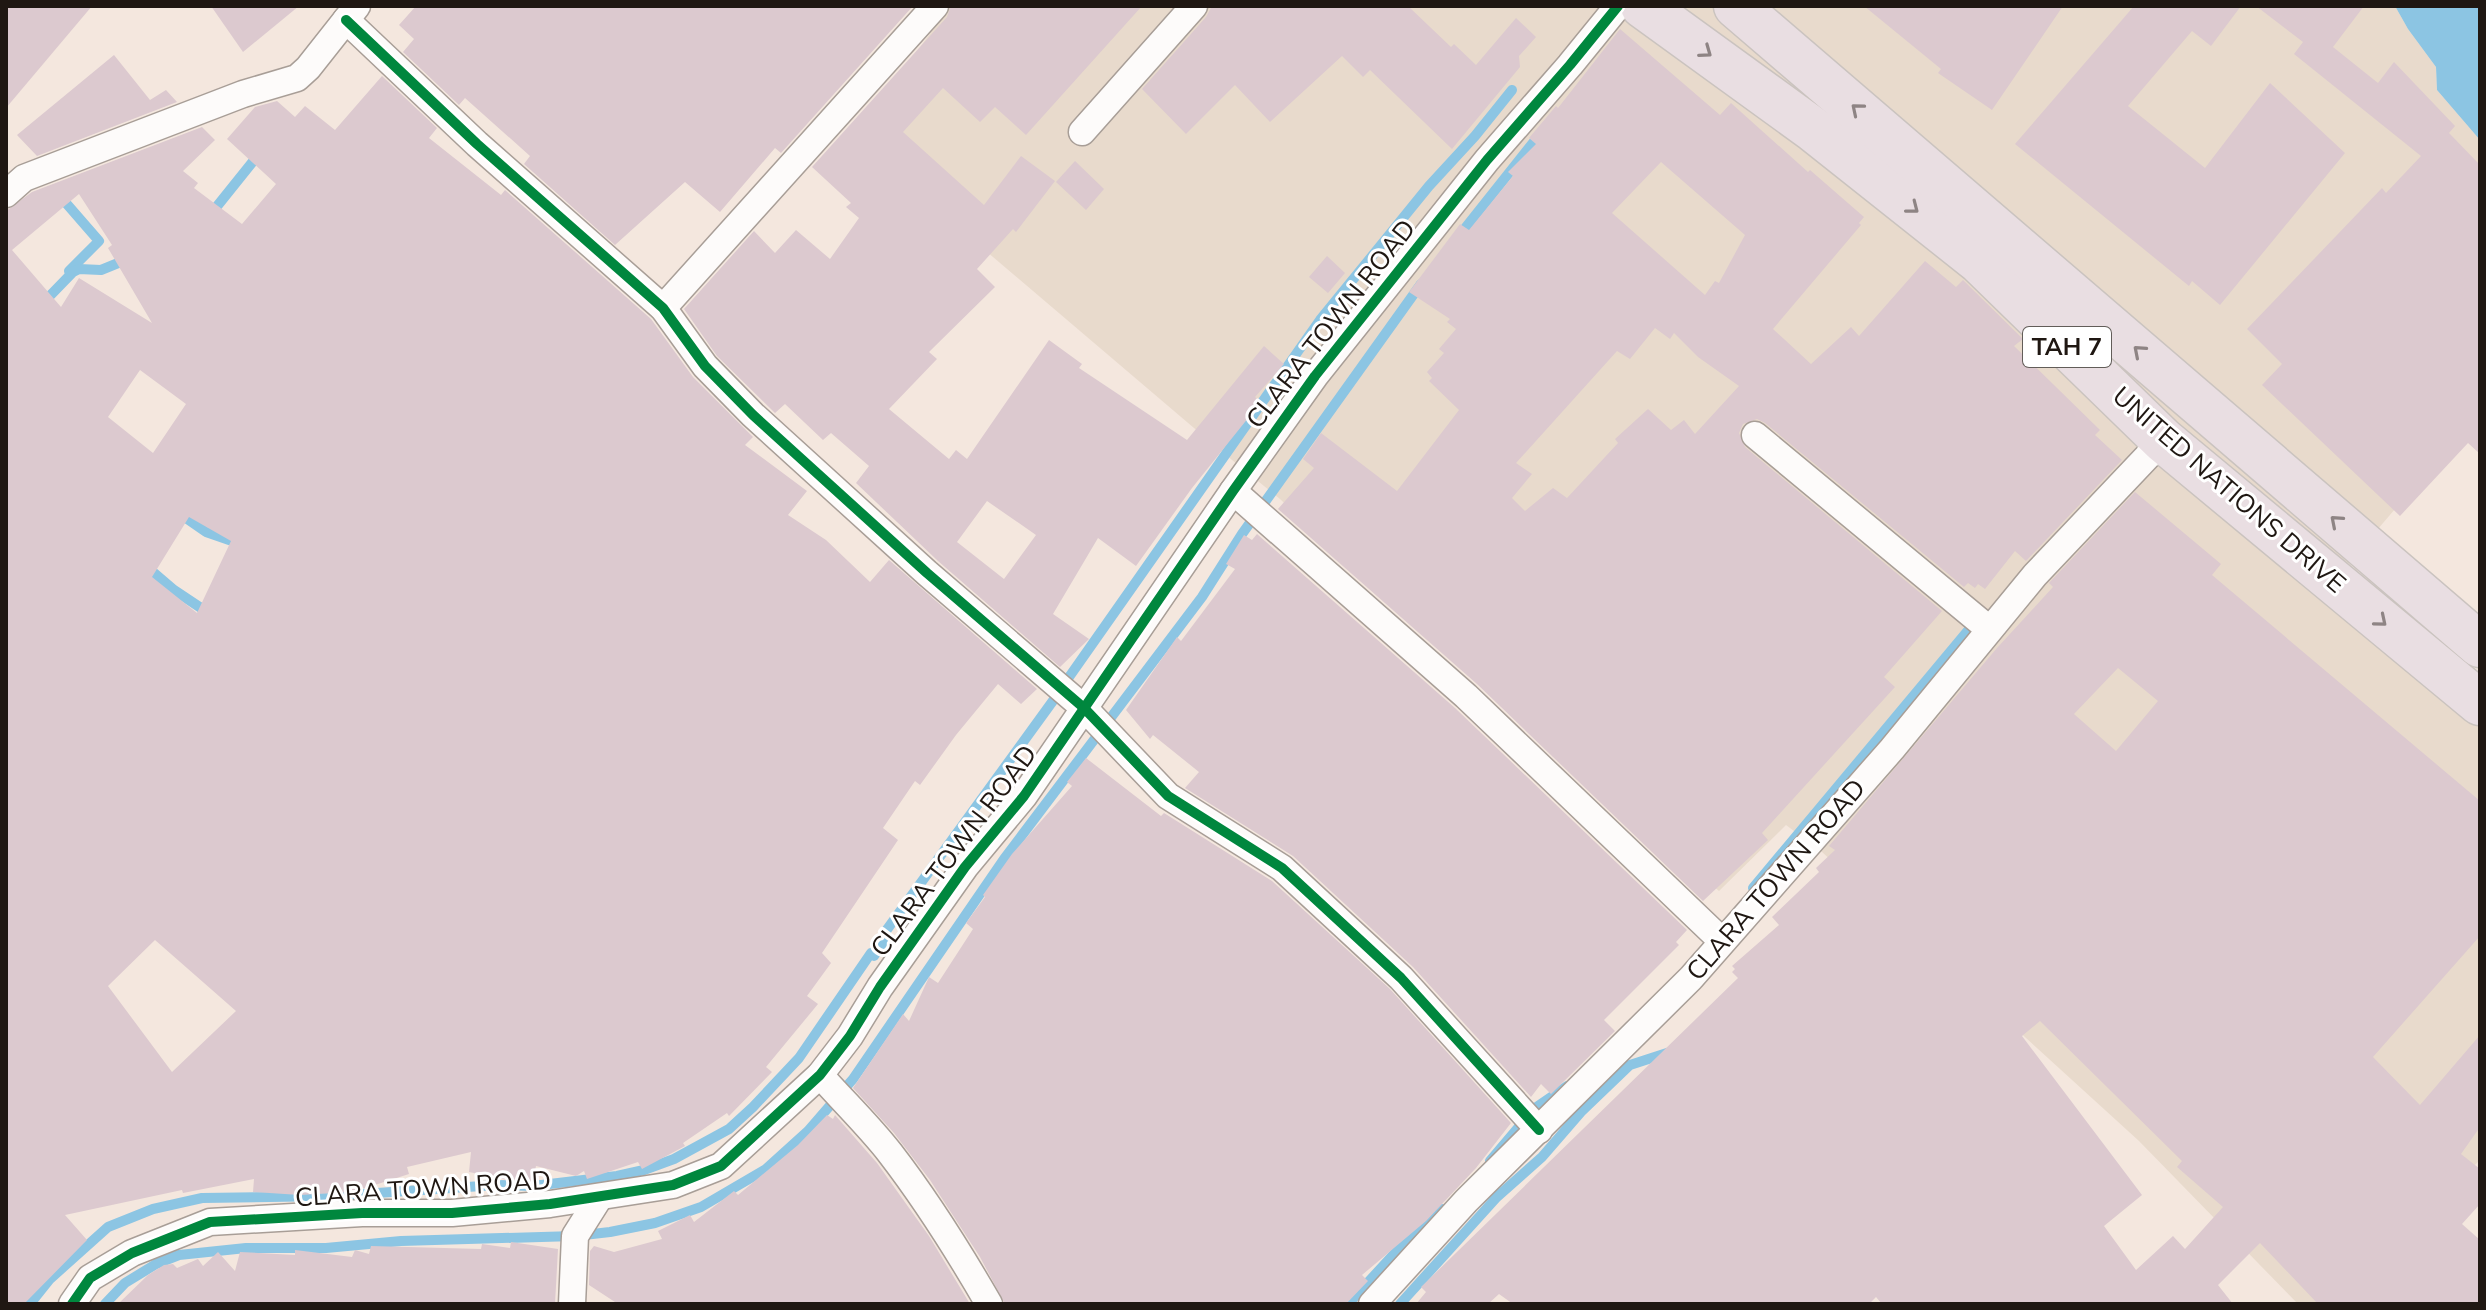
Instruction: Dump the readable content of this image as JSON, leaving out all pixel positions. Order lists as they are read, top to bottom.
{
  "streets": {
    "highway": ["TAH 7", "UNITED NATIONS DRIVE"],
    "street": ["CLARA TOWN ROAD"]
  },
  "crossings": [
    ["CLARA TOWN ROAD", "UNITED NATIONS DRIVE"]
  ]
}
